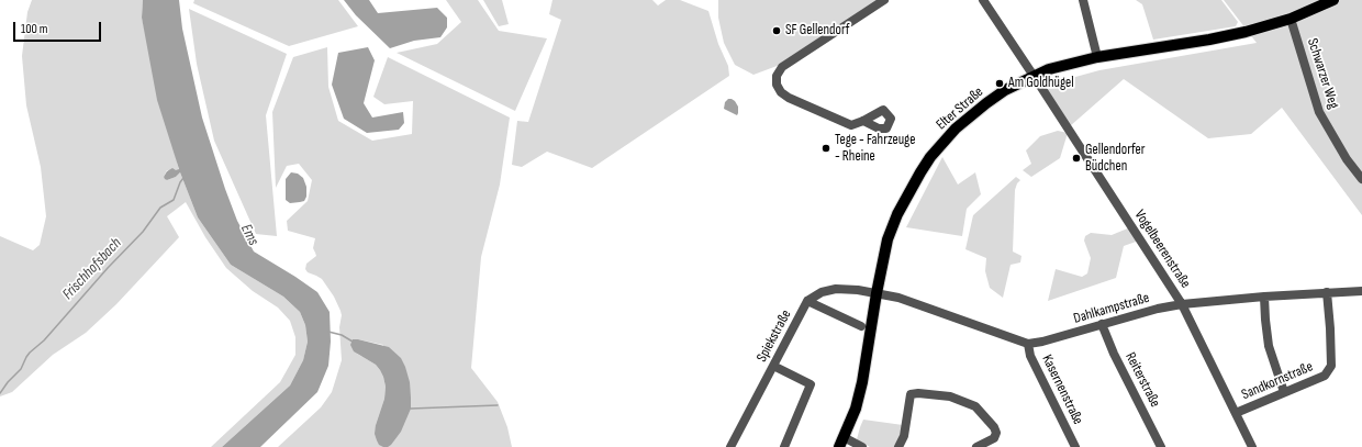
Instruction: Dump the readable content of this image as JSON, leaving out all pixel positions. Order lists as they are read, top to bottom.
{
  "streets": {
    "main road": ["Elter Straße"],
    "street": [
      "Schwarzer Weg",
      "Vogelbeerenstraße",
      "Dahlkampstraße",
      "Spiekstraße",
      "Reiterstraße",
      "Sandkornstraße",
      "Kasernenstraße"
    ]
  },
  "crossings": [
    ["Schwarzer Weg", "Elter Straße"],
    ["Elter Straße", "Vogelbeerenstraße"],
    ["Elter Straße", "Spiekstraße"],
    ["Vogelbeerenstraße", "Dahlkampstraße"],
    ["Vogelbeerenstraße", "Sandkornstraße"],
    ["Dahlkampstraße", "Reiterstraße"],
    ["Dahlkampstraße", "Sandkornstraße"],
    ["Dahlkampstraße", "Kasernenstraße"]
  ],
  "water": ["Ems", "Frischhofsbach"],
  "places": [
    "SF Gellendorf",
    "Am Goldhügel",
    "Tege - Fahrzeuge - Rheine",
    "Gellendorfer Büdchen"
  ],
  "scale_bar": "100 m"
}
